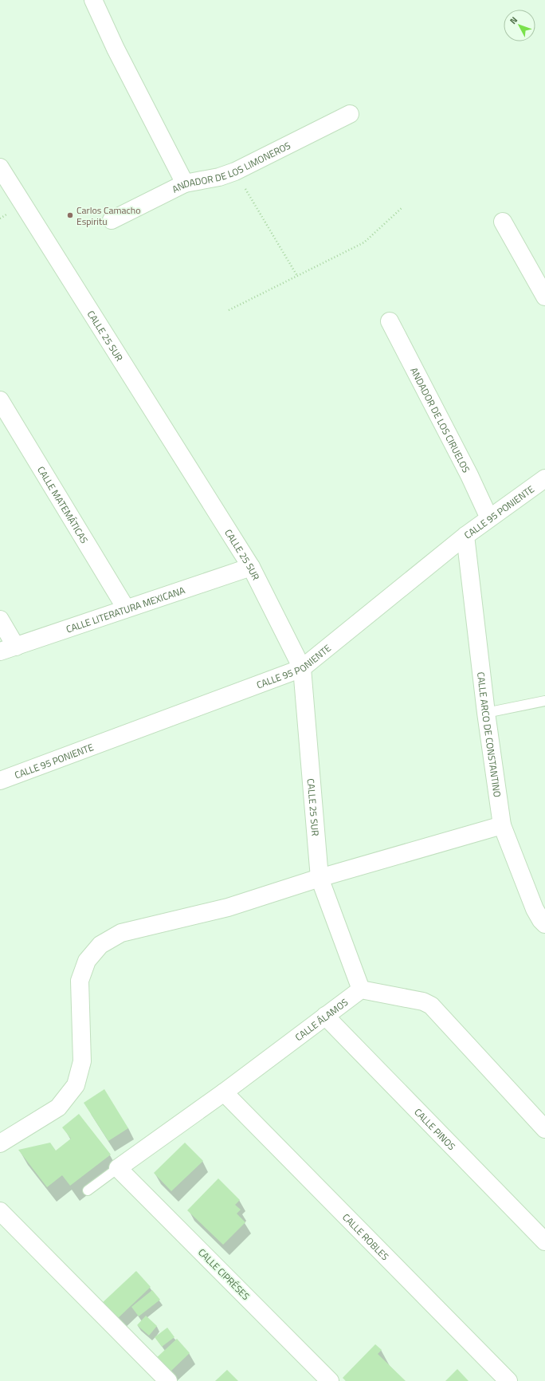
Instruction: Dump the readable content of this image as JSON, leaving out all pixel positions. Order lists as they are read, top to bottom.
{
  "streets": {
    "street": [
      "ANDADOR DE LOS LIMONEROS",
      "CALLE 25 SUR",
      "ANDADOR DE LOS CIRUELOS",
      "CALLE MATEMÁTICAS",
      "CALLE 95 PONIENTE",
      "CALLE LITERATURA MEXICANA",
      "CALLE ARCO DE CONSTANTINO",
      "CALLE ÁLAMOS",
      "CALLE PINOS",
      "CALLE ROBLES",
      "CALLE CIPRÉSES"
    ]
  },
  "crossings": [
    ["CALLE 25 SUR", "CALLE 95 PONIENTE"],
    ["CALLE 25 SUR", "CALLE LITERATURA MEXICANA"],
    ["CALLE 25 SUR", "CALLE ÁLAMOS"],
    ["ANDADOR DE LOS CIRUELOS", "CALLE 95 PONIENTE"],
    ["CALLE MATEMÁTICAS", "CALLE LITERATURA MEXICANA"],
    ["CALLE 95 PONIENTE", "CALLE ARCO DE CONSTANTINO"],
    ["CALLE ÁLAMOS", "CALLE PINOS"],
    ["CALLE ÁLAMOS", "CALLE ROBLES"],
    ["CALLE ÁLAMOS", "CALLE CIPRÉSES"]
  ],
  "places": ["Carlos Camacho Espiritu"],
  "north": "top left"
}
